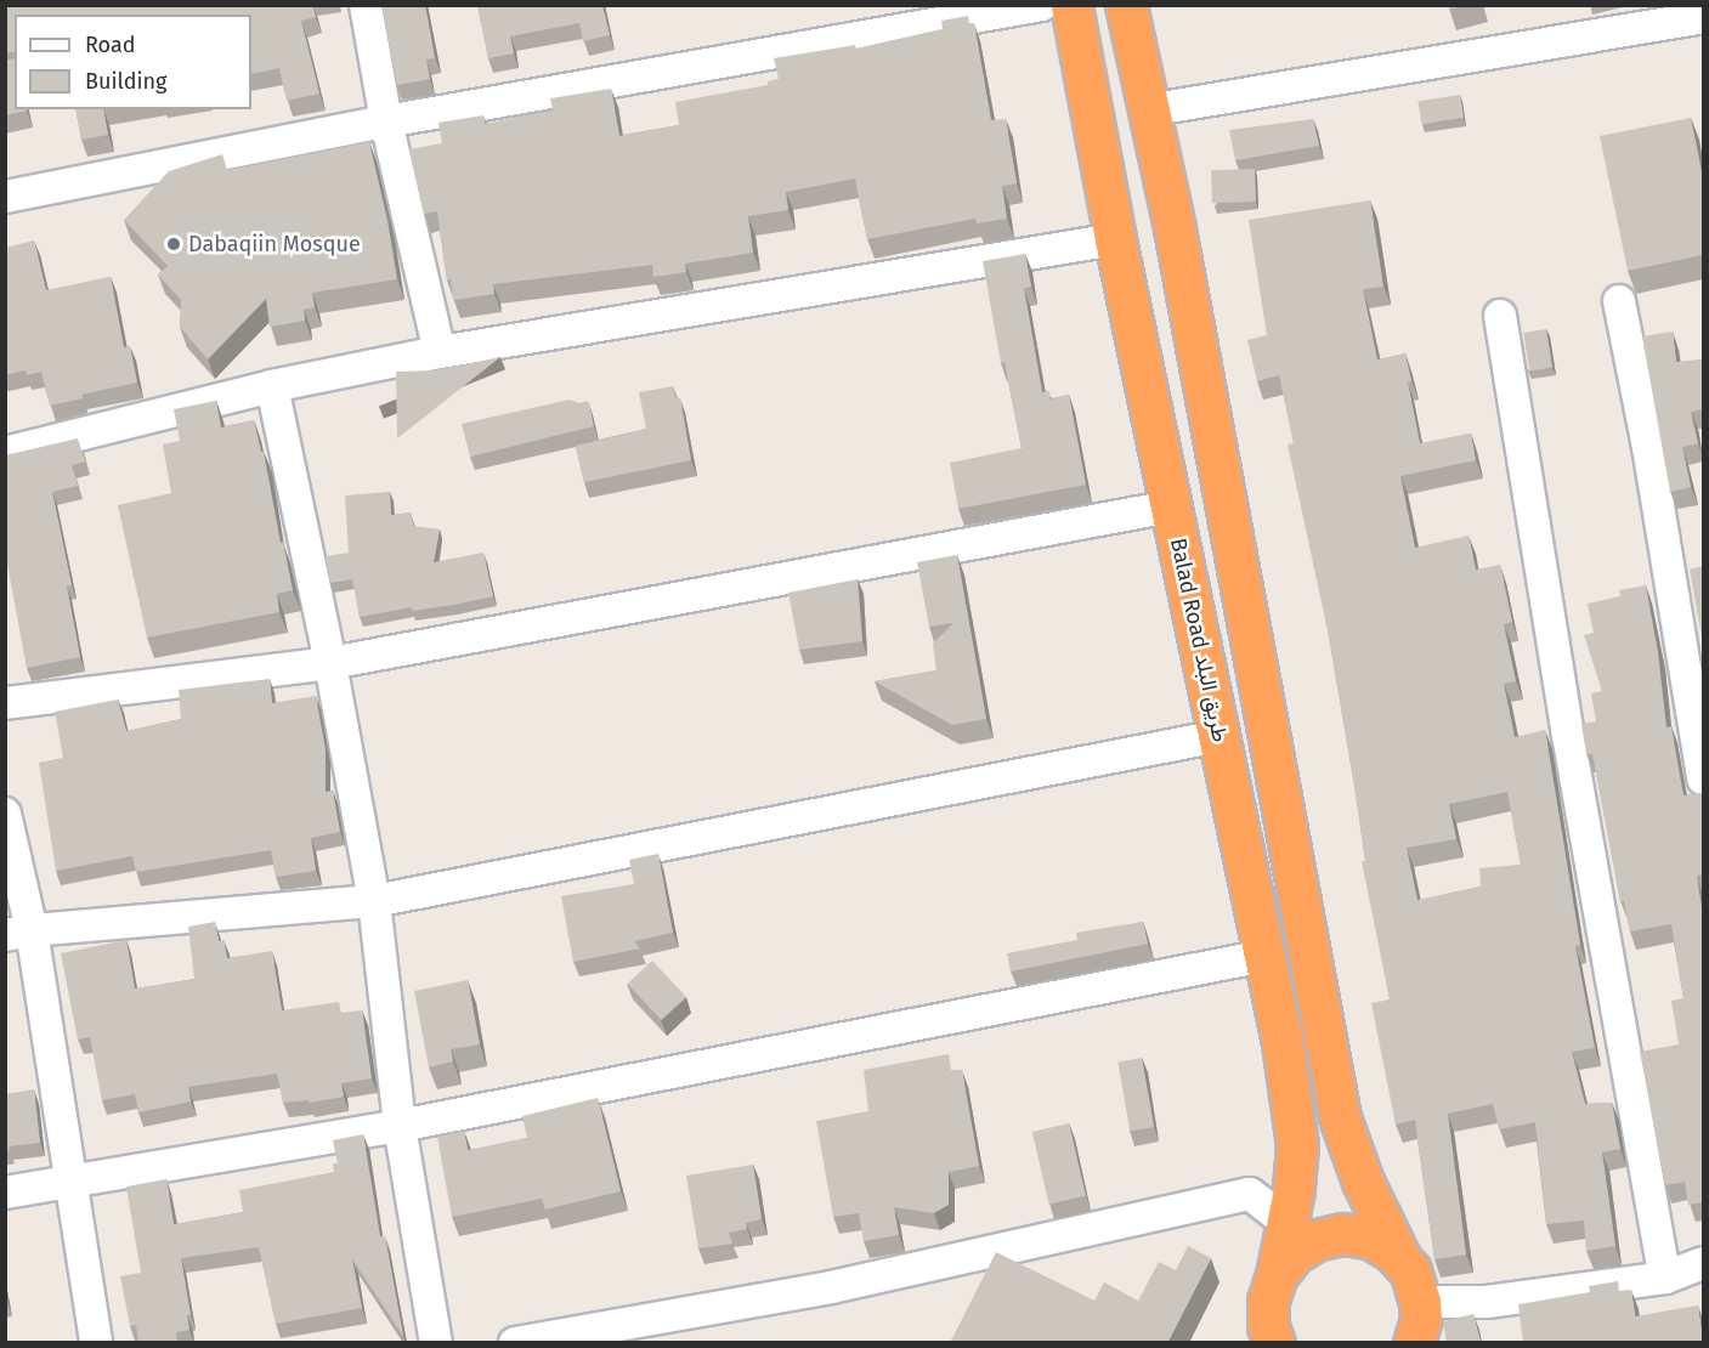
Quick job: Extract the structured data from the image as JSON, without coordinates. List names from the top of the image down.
{
  "streets": {
    "highway": ["Balad Road طريق البلد"]
  },
  "places": ["Dabaqiin Mosque"],
  "legend": ["Road", "Building"]
}
